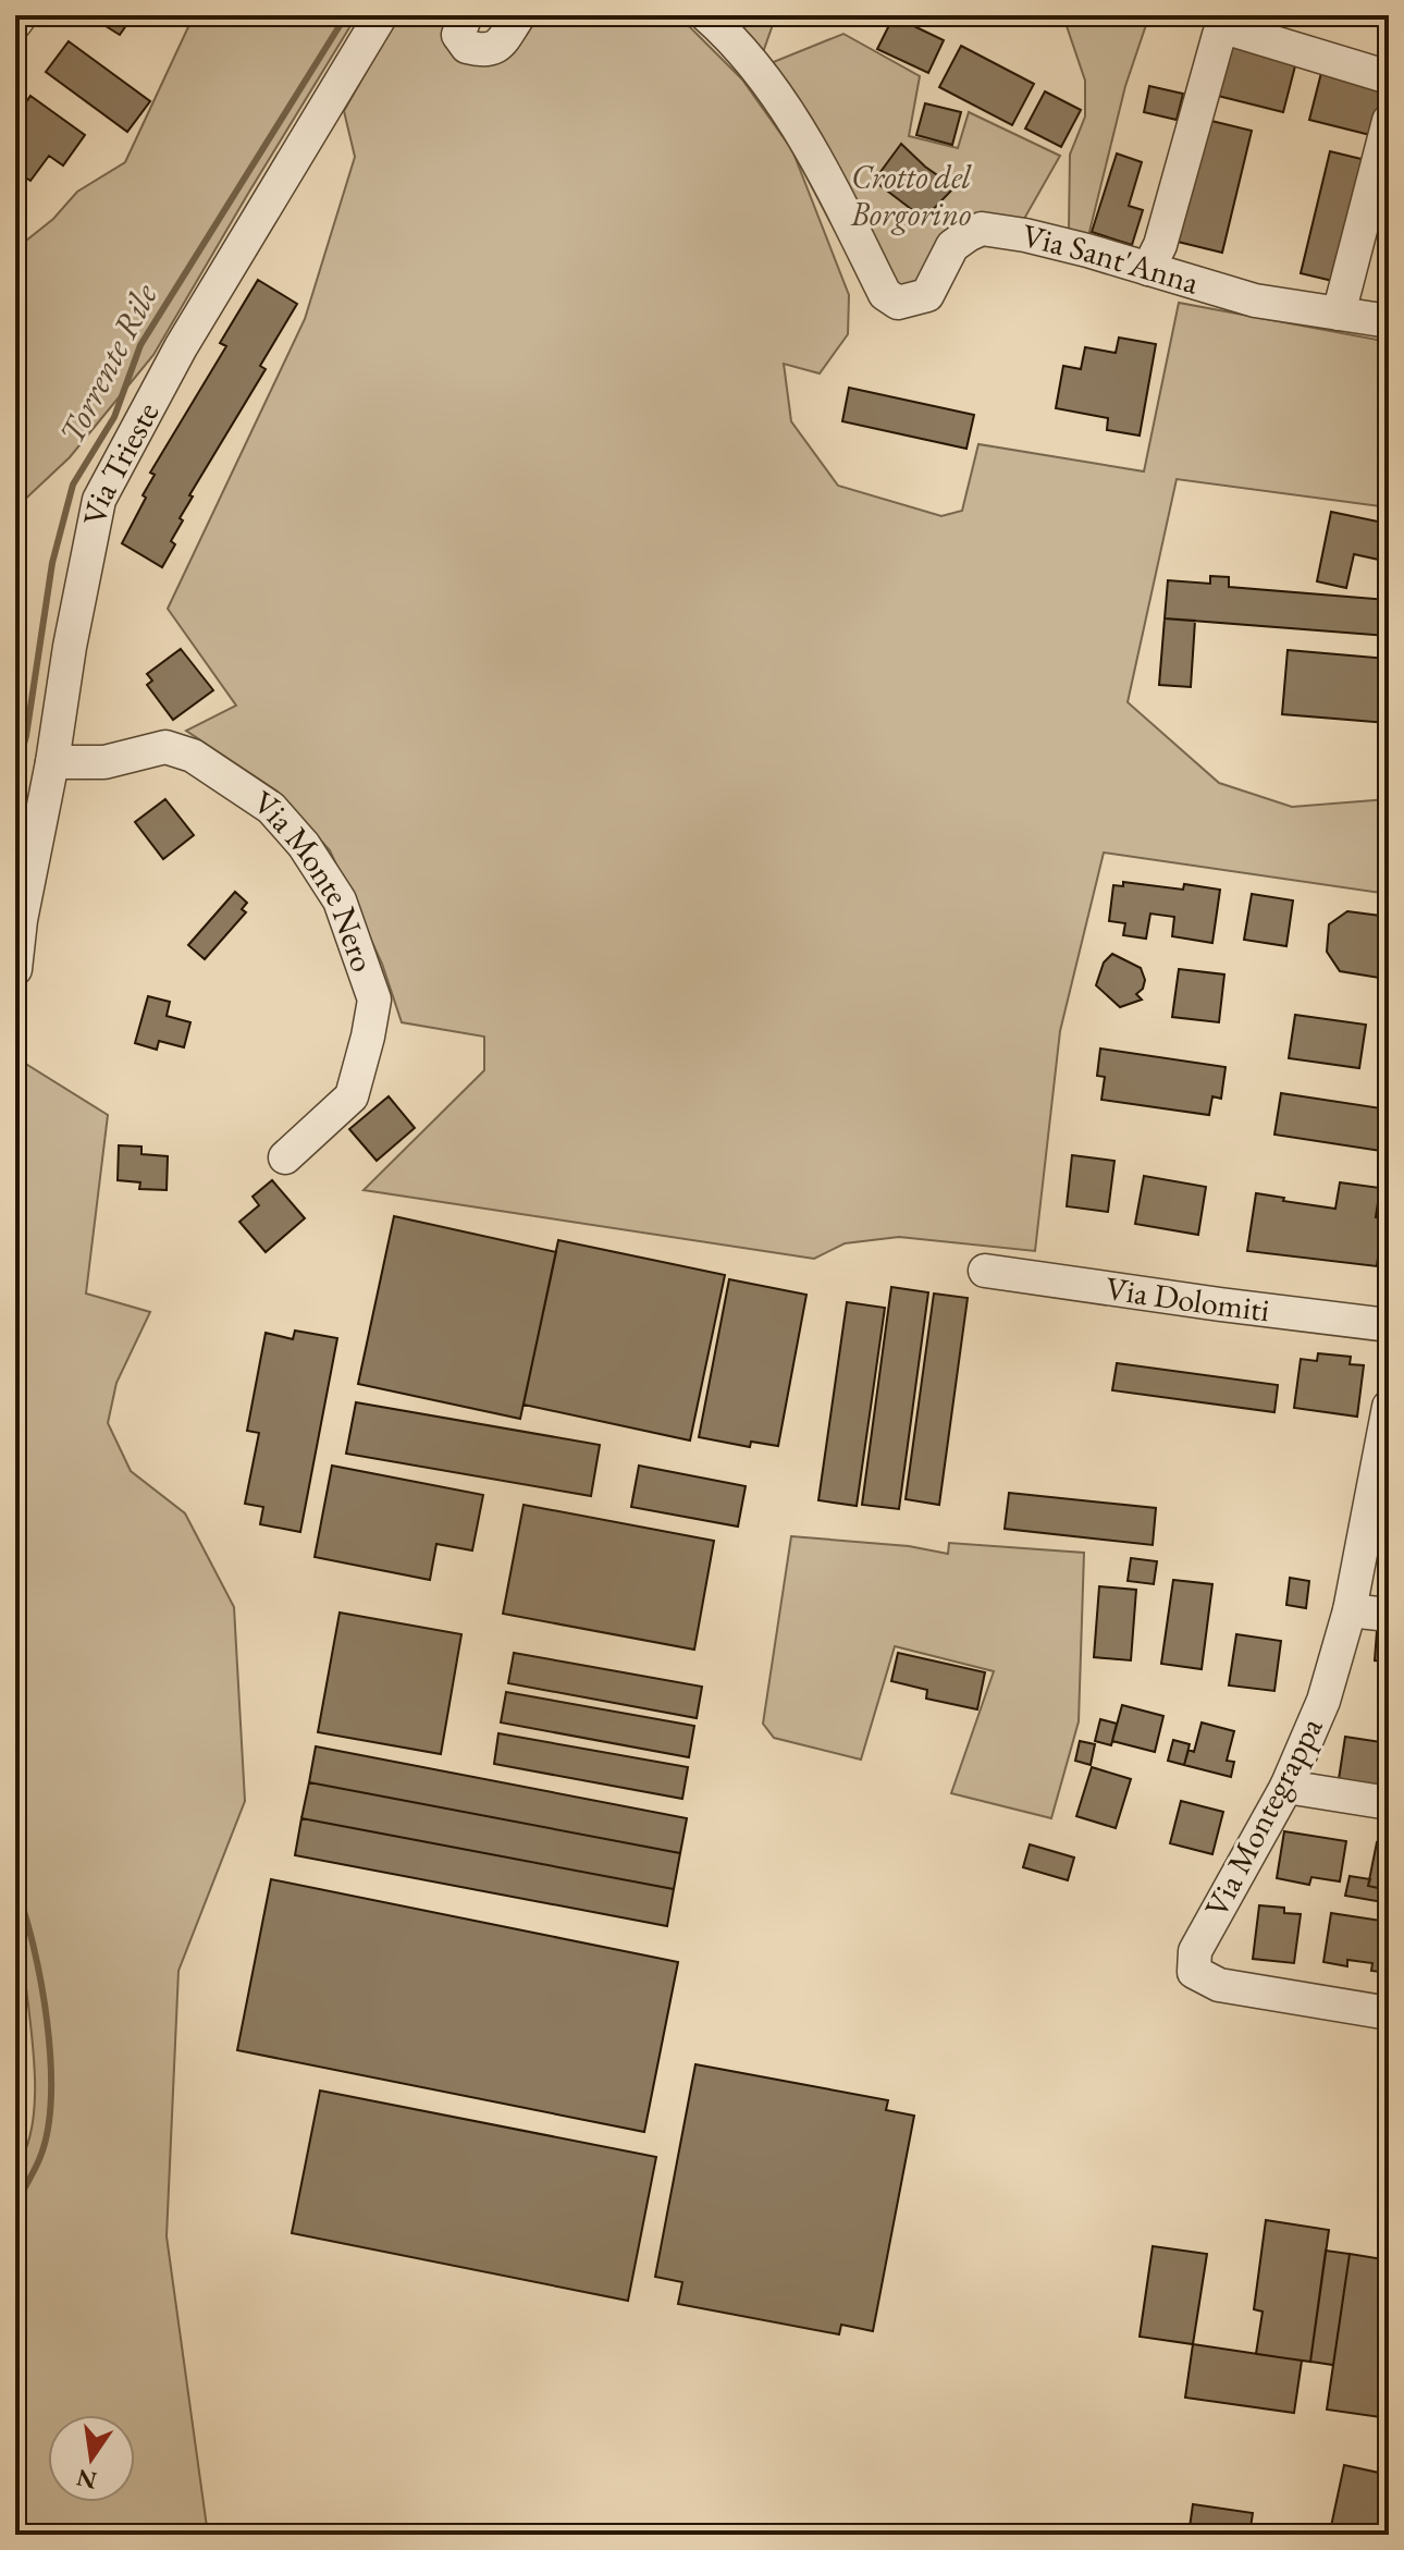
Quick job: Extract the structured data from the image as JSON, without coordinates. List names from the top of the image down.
{
  "streets": {
    "street": [
      "Via Sant'Anna",
      "Via Trieste",
      "Via Monte Nero",
      "Via Dolomiti",
      "Via Montegrappa"
    ]
  },
  "crossings": [
    ["Via Trieste", "Via Monte Nero"]
  ],
  "water": ["Torrente Rile"],
  "parks": ["Crotto del Borgorino"],
  "north": "bottom"
}
